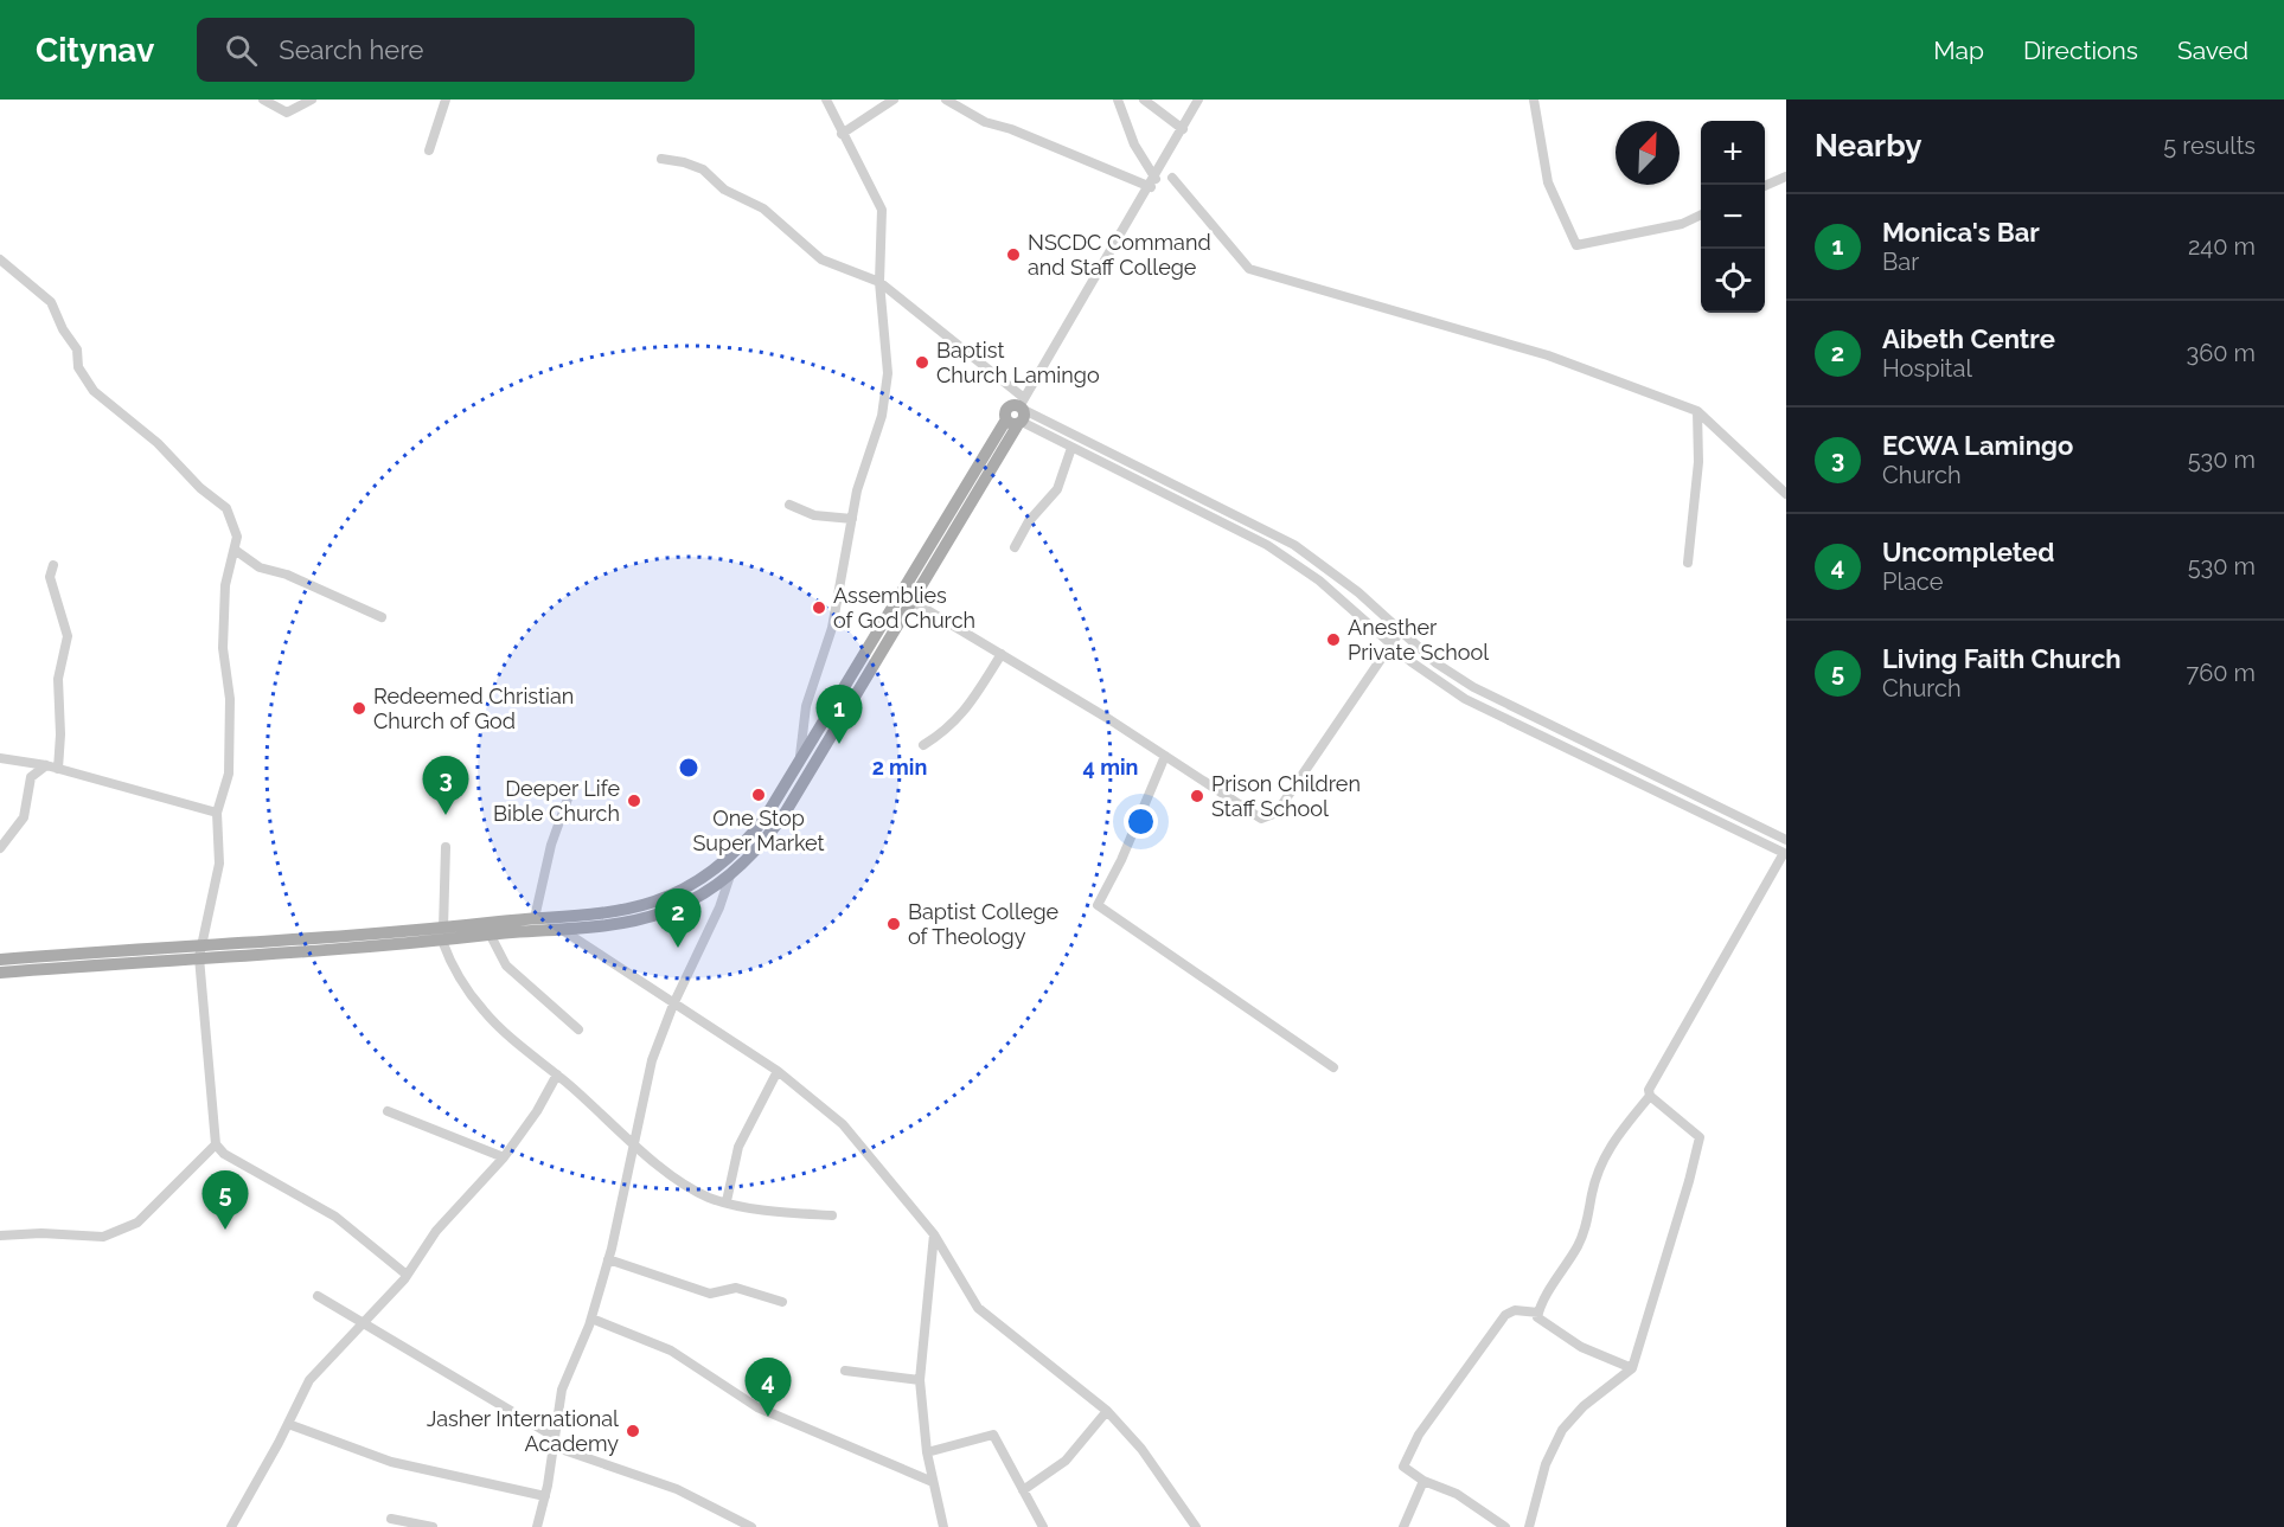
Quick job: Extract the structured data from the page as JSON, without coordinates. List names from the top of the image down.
{
  "places": [
    "NSCDC Command and Staff College",
    "Baptist Church Lamingo",
    "Assemblies of God Church",
    "Anesther Private School",
    "Redeemed Christian Church of God",
    "One Stop Super Market",
    "Prison Children Staff School",
    "Deeper Life Bible Church",
    "Baptist College of Theology",
    "Jasher International Academy"
  ],
  "north": "top right",
  "page": {
    "header": "Citynav",
    "search": "Search here",
    "nav": ["Map", "Directions", "Saved"],
    "heading": ["Nearby", "5 results"],
    "map_buttons": ["+", "−"],
    "list": [
      {
        "mark": "1",
        "name": "Monica's Bar",
        "note": "Bar",
        "value": "240 m"
      },
      {
        "mark": "2",
        "name": "Aibeth Centre",
        "note": "Hospital",
        "value": "360 m"
      },
      {
        "mark": "3",
        "name": "ECWA Lamingo",
        "note": "Church",
        "value": "530 m"
      },
      {
        "mark": "4",
        "name": "Uncompleted",
        "note": "Place",
        "value": "530 m"
      },
      {
        "mark": "5",
        "name": "Living Faith Church",
        "note": "Church",
        "value": "760 m"
      }
    ],
    "pins": [
      "1",
      "3",
      "2",
      "5",
      "4"
    ]
  },
  "rings": ["2 min", "4 min"]
}
